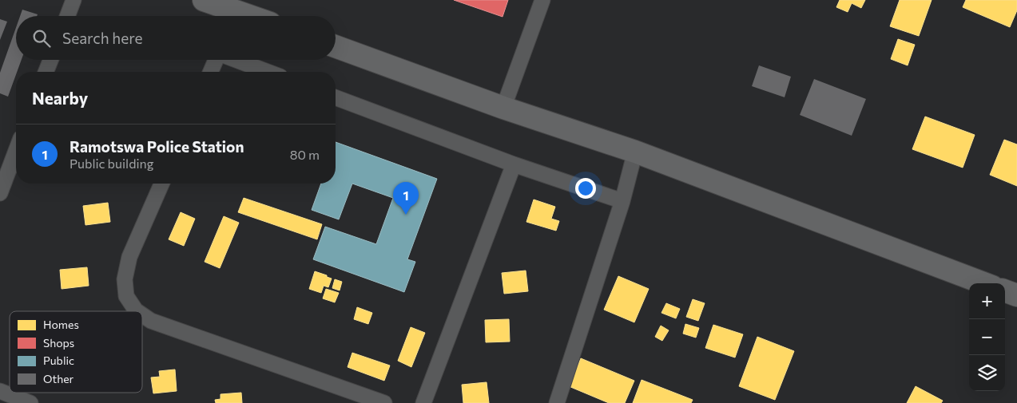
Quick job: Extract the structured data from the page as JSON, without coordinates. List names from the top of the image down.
{
  "legend": [
    "Homes",
    "Shops",
    "Public",
    "Other"
  ],
  "page": {
    "search": "Search here",
    "heading": "Nearby",
    "list": [
      {
        "mark": "1",
        "name": "Ramotswa Police Station",
        "note": "Public building",
        "value": "80 m"
      }
    ],
    "pins": "1",
    "map_buttons": ["+", "−"]
  }
}
